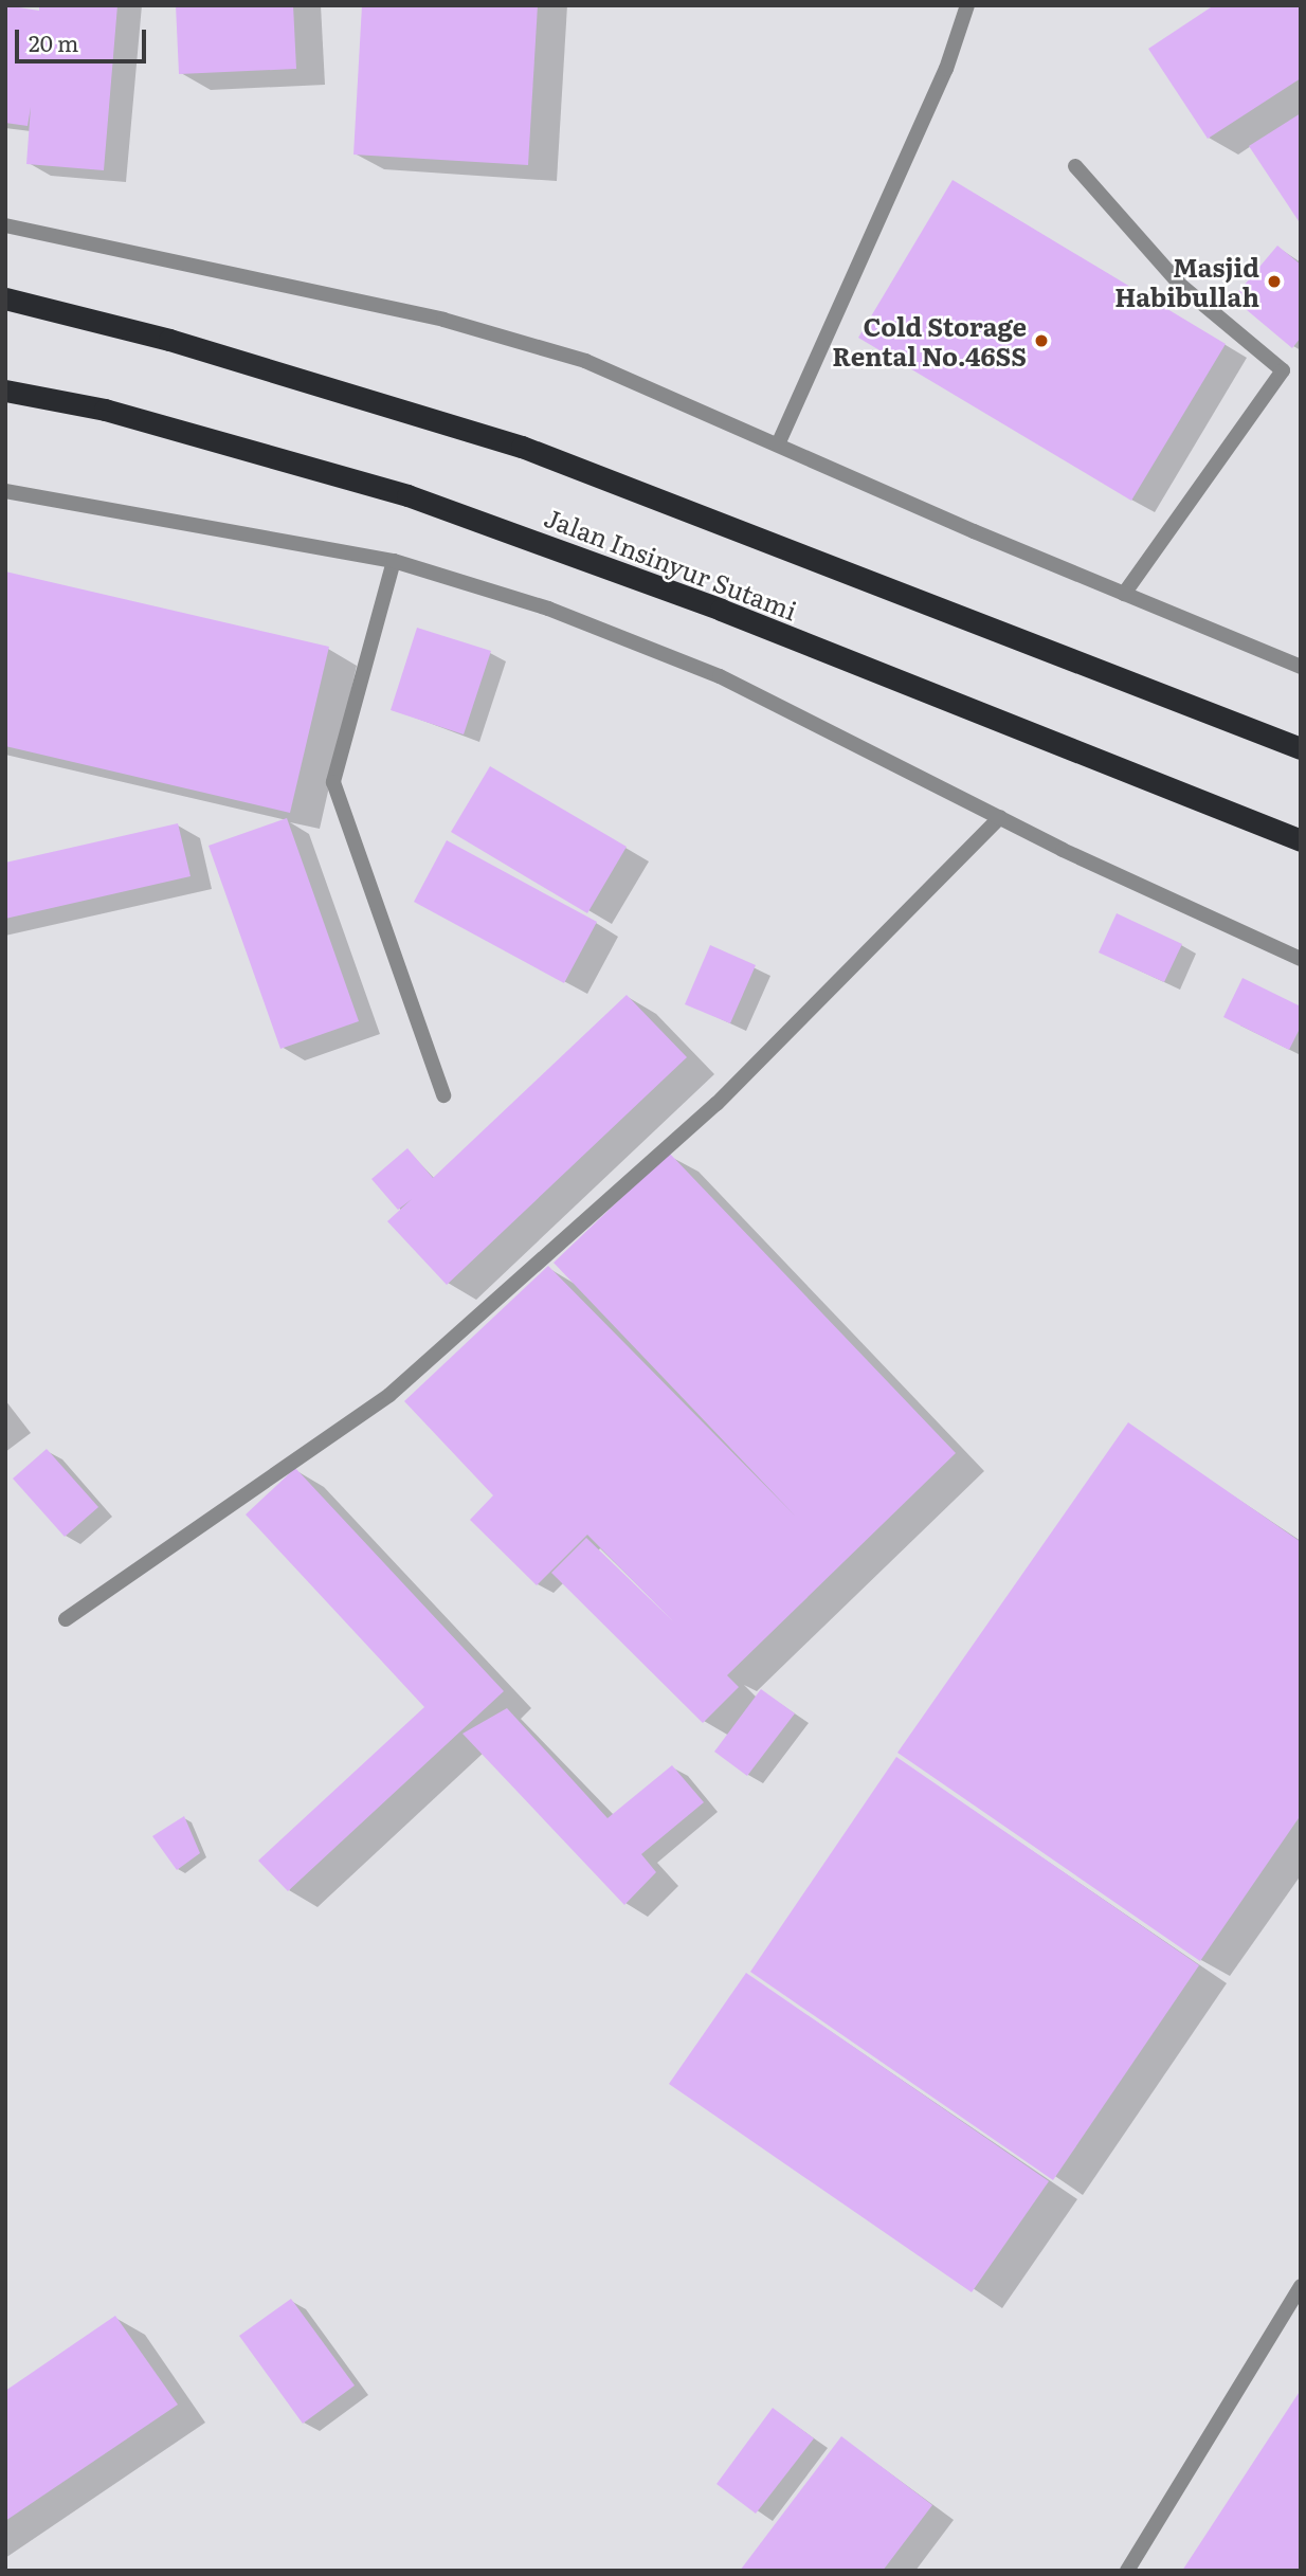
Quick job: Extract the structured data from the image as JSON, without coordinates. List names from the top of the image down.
{
  "streets": {
    "highway": ["Jalan Insinyur Sutami"]
  },
  "places": ["Masjid Habibullah", "Cold Storage Rental No.46SS"],
  "scale_bar": "20 m"
}
